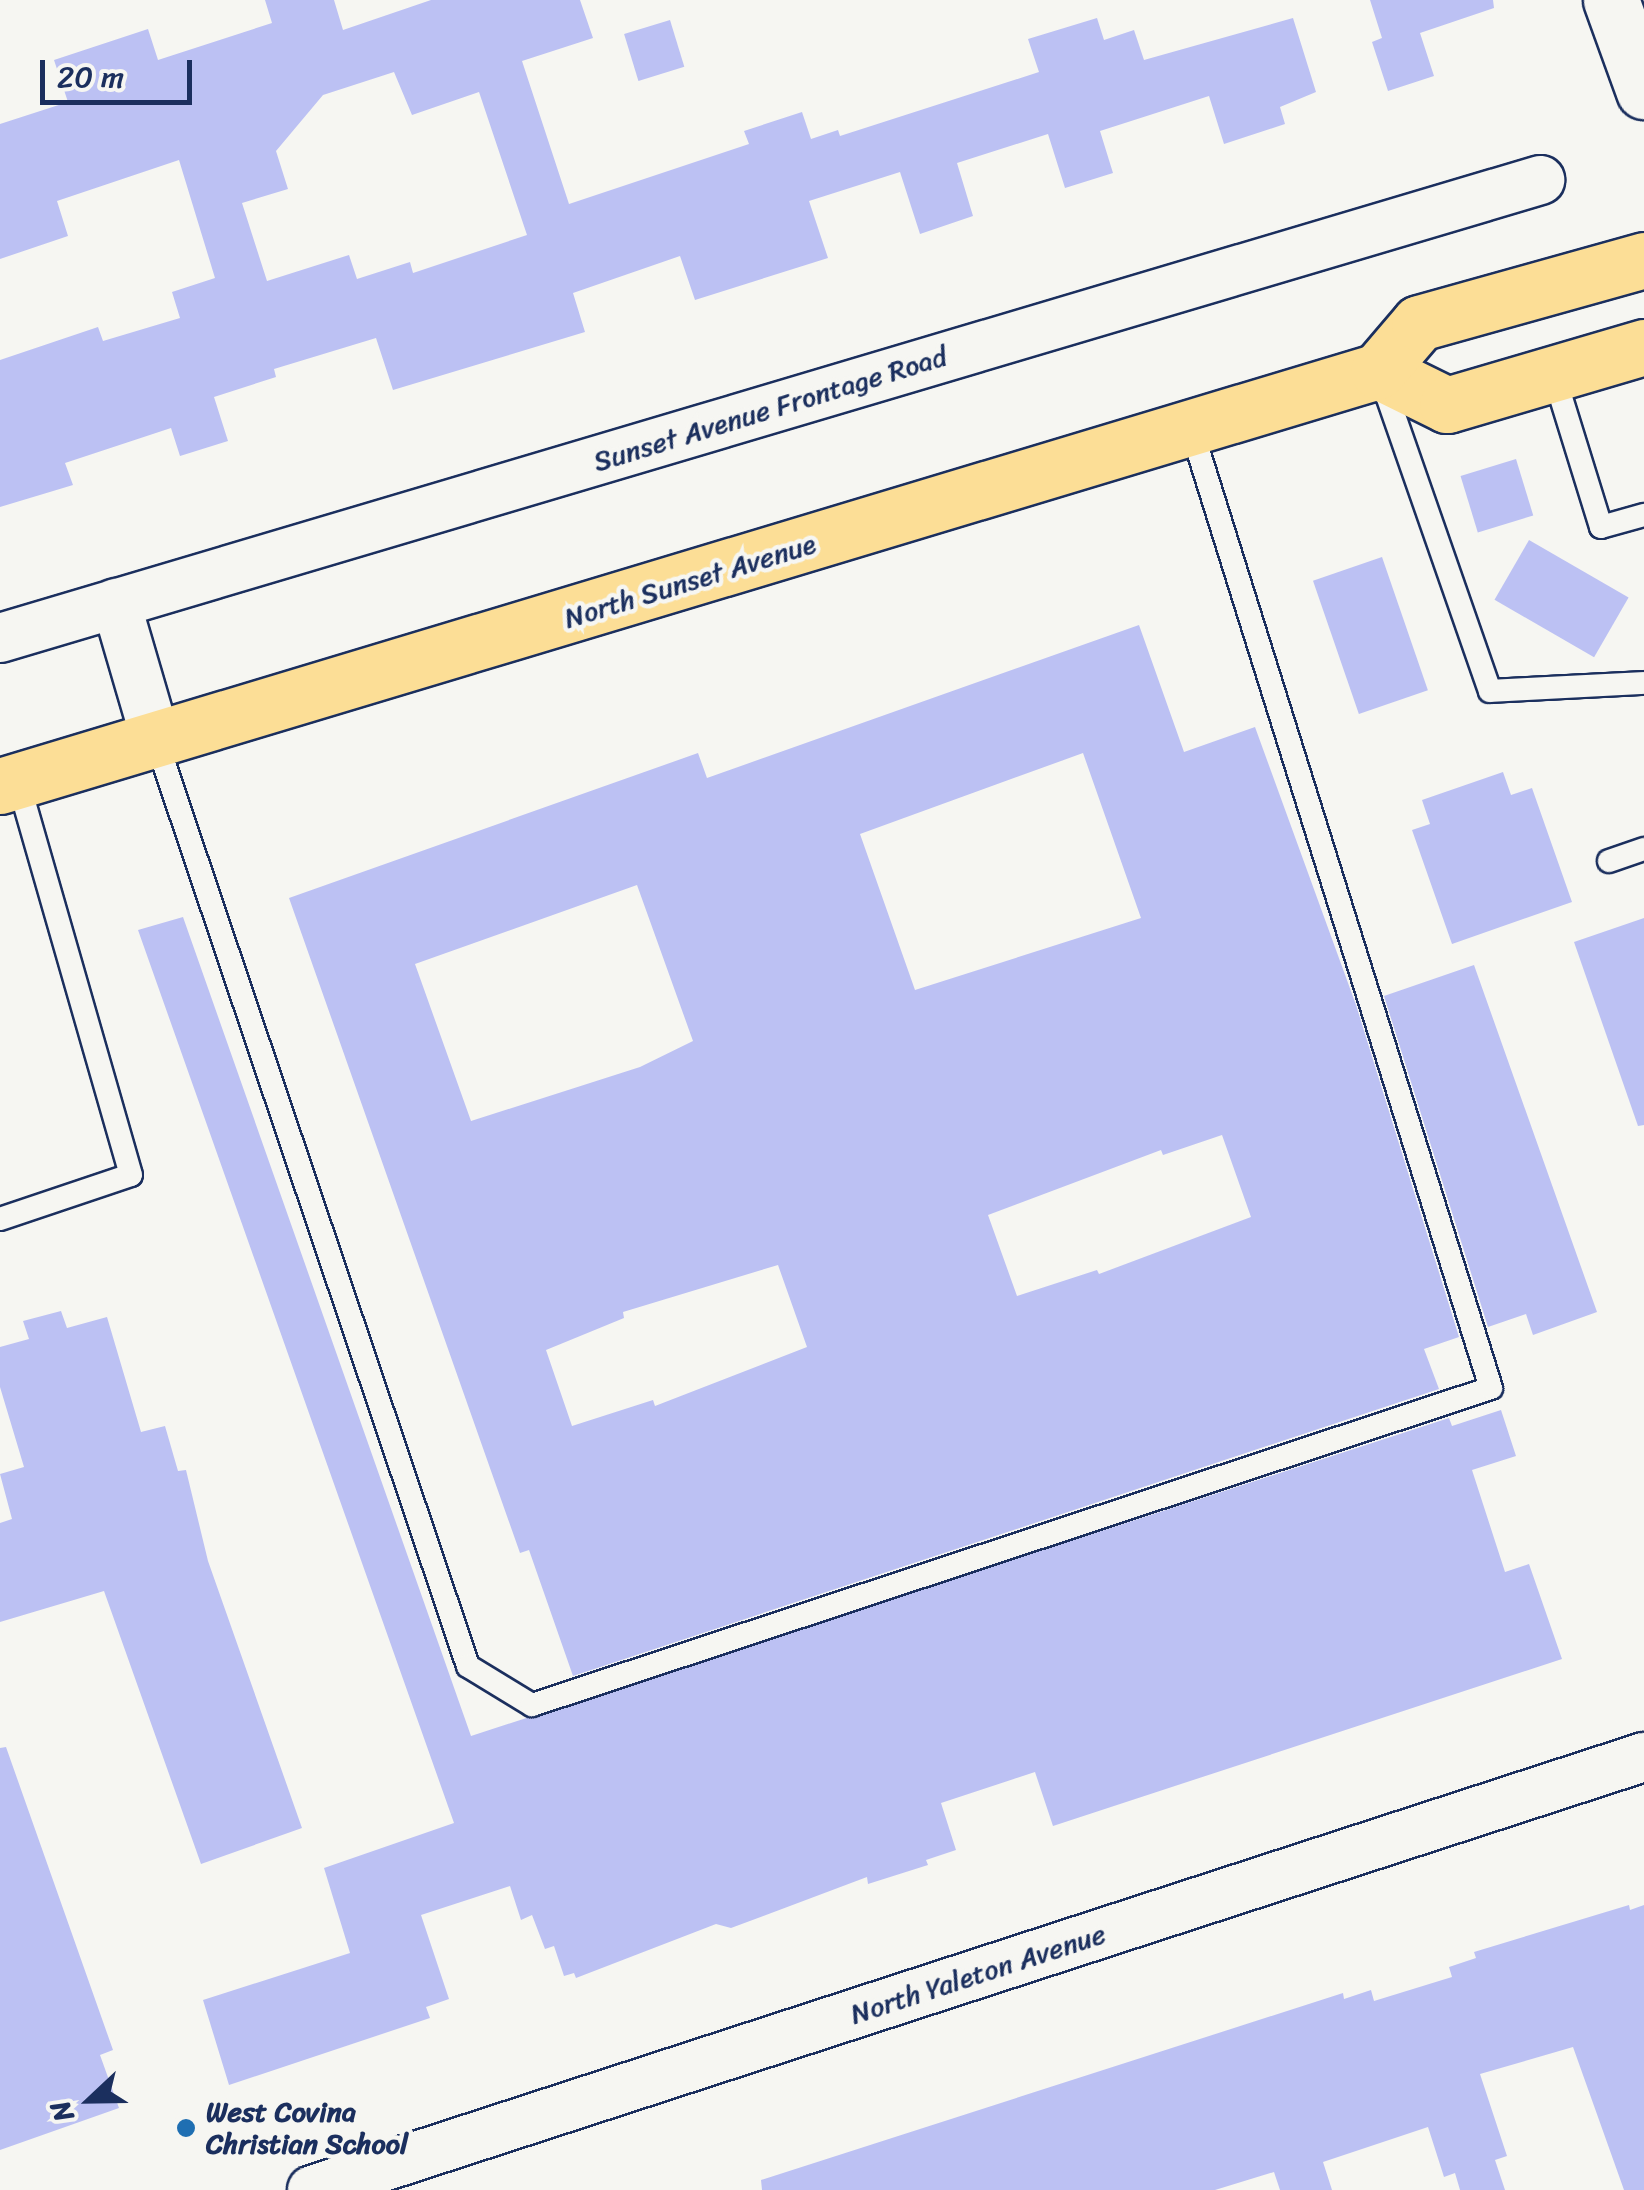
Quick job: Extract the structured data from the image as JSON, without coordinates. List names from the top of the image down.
{
  "streets": {
    "main road": ["North Sunset Avenue"],
    "street": ["Sunset Avenue Frontage Road", "North Yaleton Avenue"]
  },
  "places": ["West Covina Christian School"],
  "scale_bar": "20 m",
  "north": "left"
}
